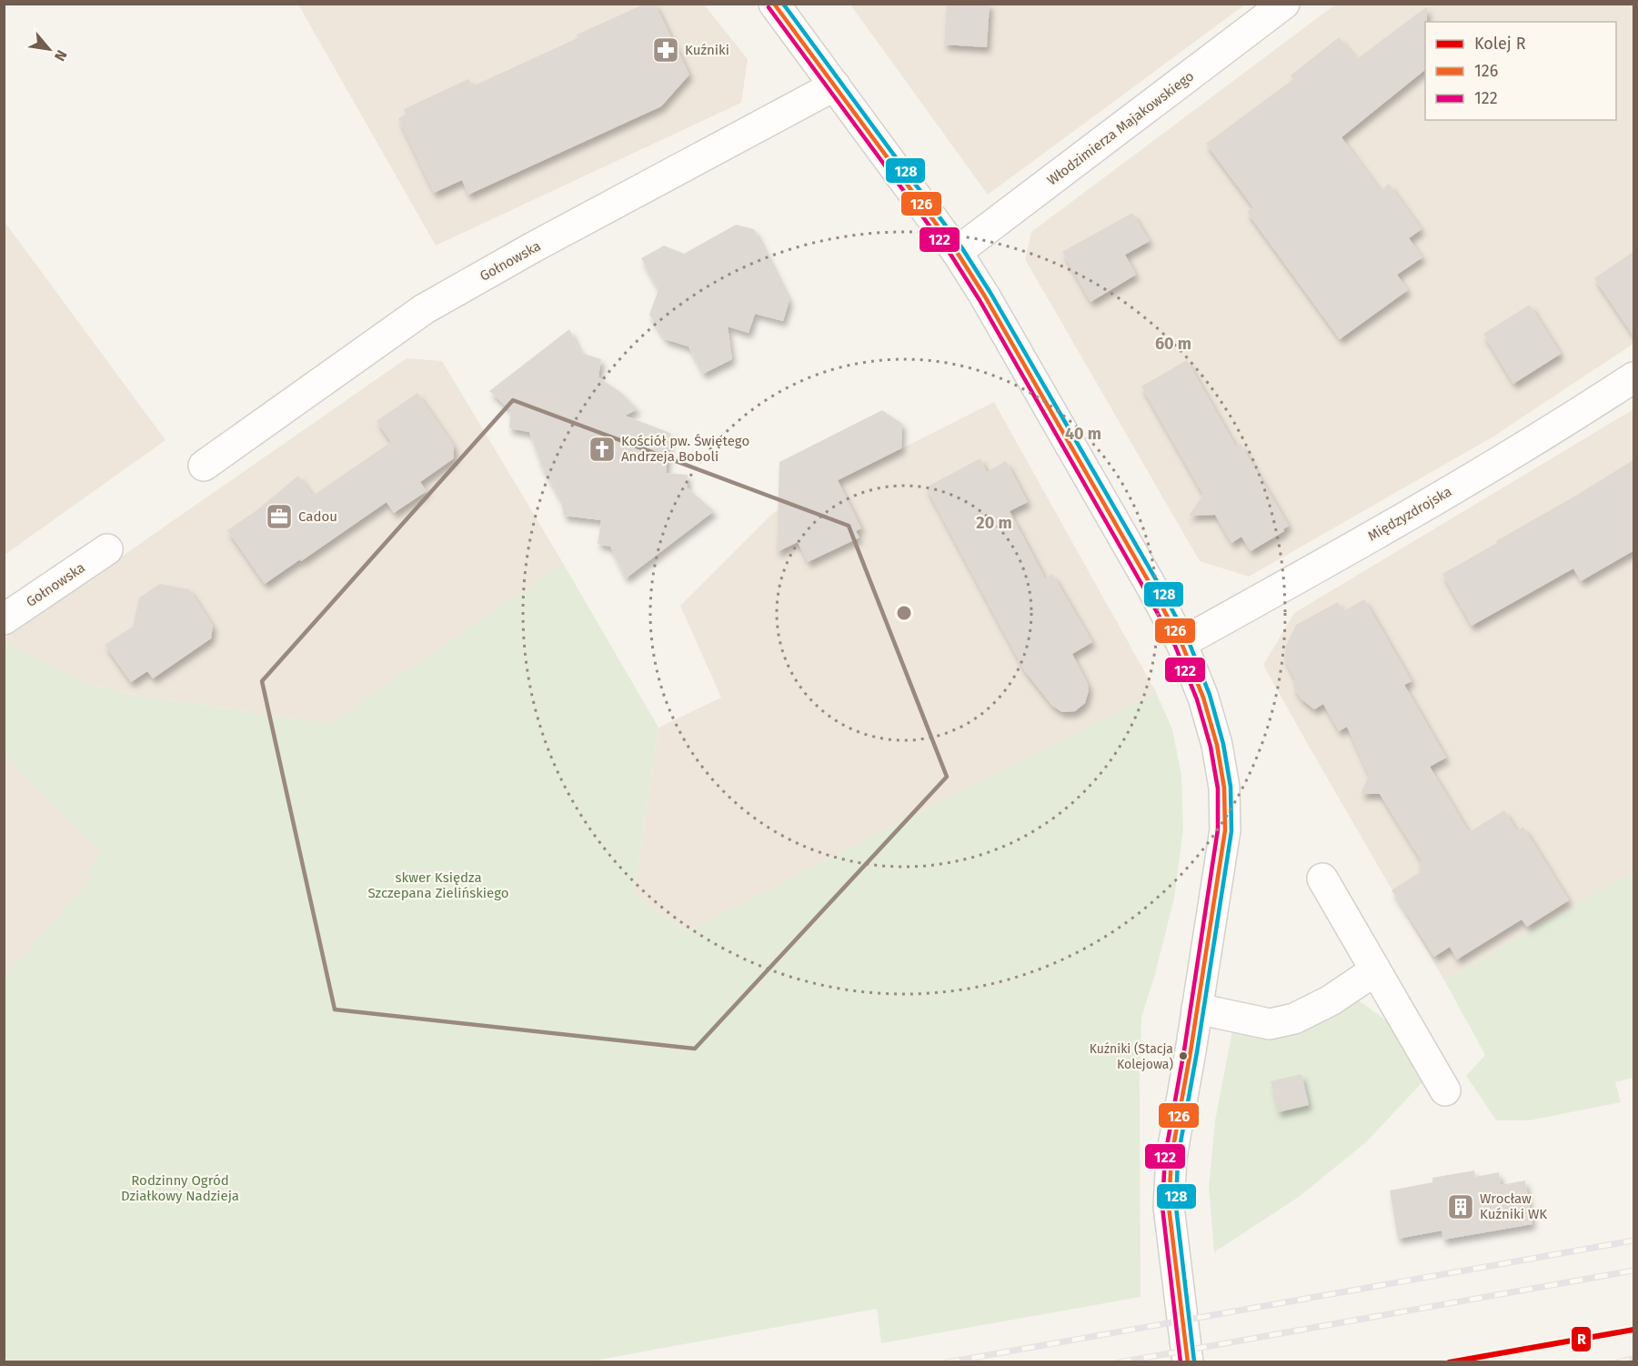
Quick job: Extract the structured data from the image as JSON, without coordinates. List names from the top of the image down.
{
  "streets": {
    "street": ["Włodzimierza Majakowskiego", "Gołnowska", "Międzyzdrojska"]
  },
  "parks": ["skwer Księdza Szczepana Zielińskiego", "Rodzinny Ogród Działkowy Nadzieja"],
  "places": {
    "pharmacy": ["Kuźniki"],
    "church": ["Kościół pw. Świętego Andrzeja Boboli"],
    "office": ["Cadou"],
    "other": ["Kuźniki (Stacja Kolejowa)"],
    "building": ["Wrocław Kuźniki WK"]
  },
  "lines": [
    "transit line 126",
    "transit line 128",
    "transit line 122",
    "rail line R"
  ],
  "legend": ["Kolej R", "126", "122"],
  "north": "bottom right",
  "rings": ["60 m", "40 m", "20 m"]
}
